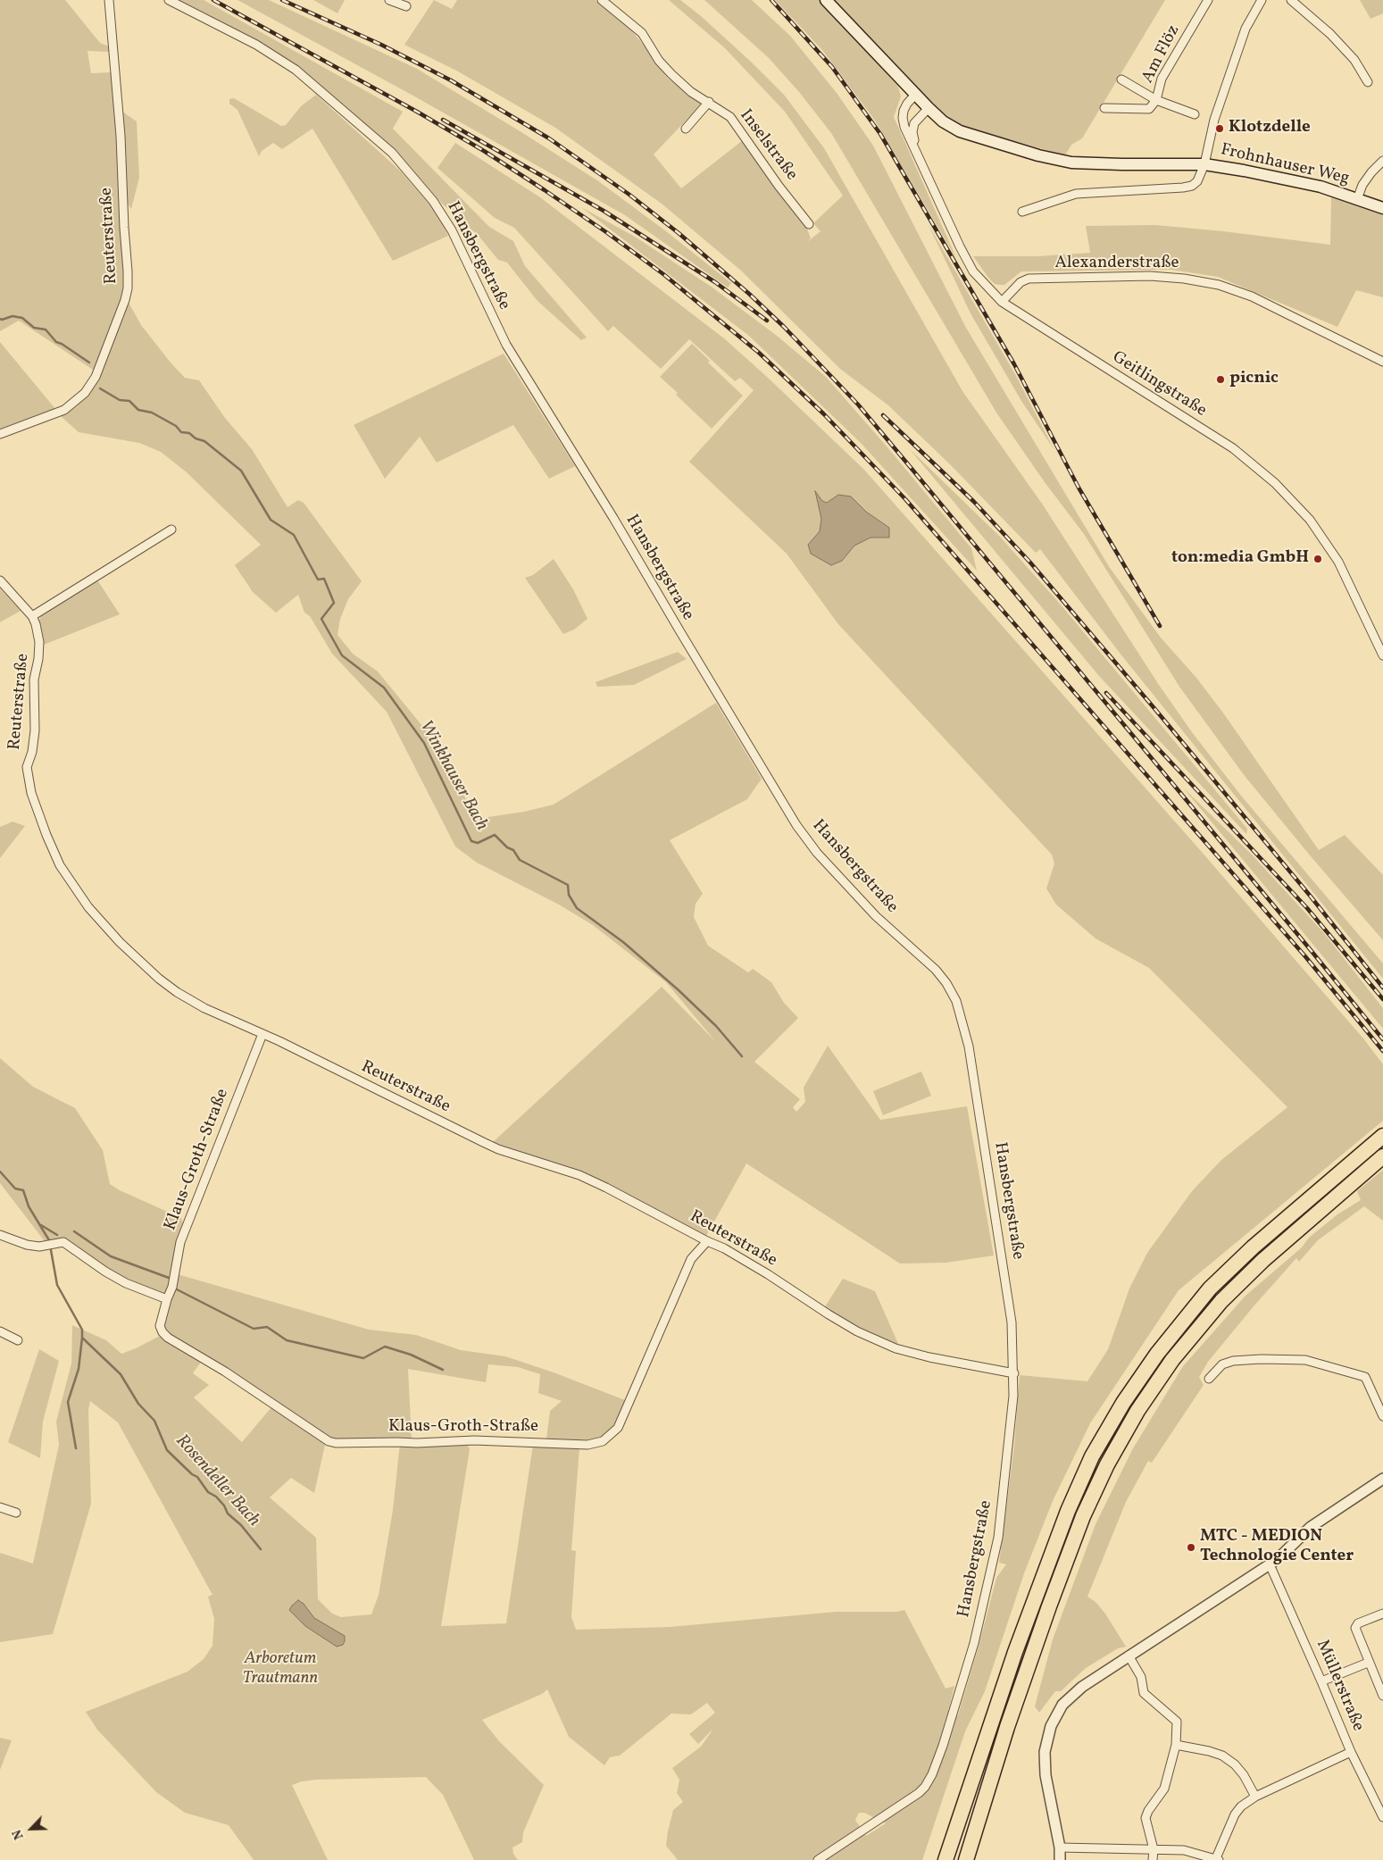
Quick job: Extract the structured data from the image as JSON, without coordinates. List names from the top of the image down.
{
  "streets": {
    "main road": ["Frohnhauser Weg"],
    "street": [
      "Am Flöz",
      "Inselstraße",
      "Reuterstraße",
      "Hansbergstraße",
      "Alexanderstraße",
      "Geitlingstraße",
      "Klaus-Groth-Straße",
      "Müllerstraße"
    ]
  },
  "crossings": [
    ["Frohnhauser Weg", "Geitlingstraße"],
    ["Reuterstraße", "Hansbergstraße"],
    ["Reuterstraße", "Klaus-Groth-Straße"],
    ["Alexanderstraße", "Geitlingstraße"]
  ],
  "water": ["Winkhauser Bach", "Rosendeller Bach"],
  "parks": ["Arboretum Trautmann"],
  "places": [
    "Klotzdelle",
    "picnic",
    "ton:media GmbH",
    "MTC - MEDION Technologie Center"
  ],
  "north": "bottom left"
}
